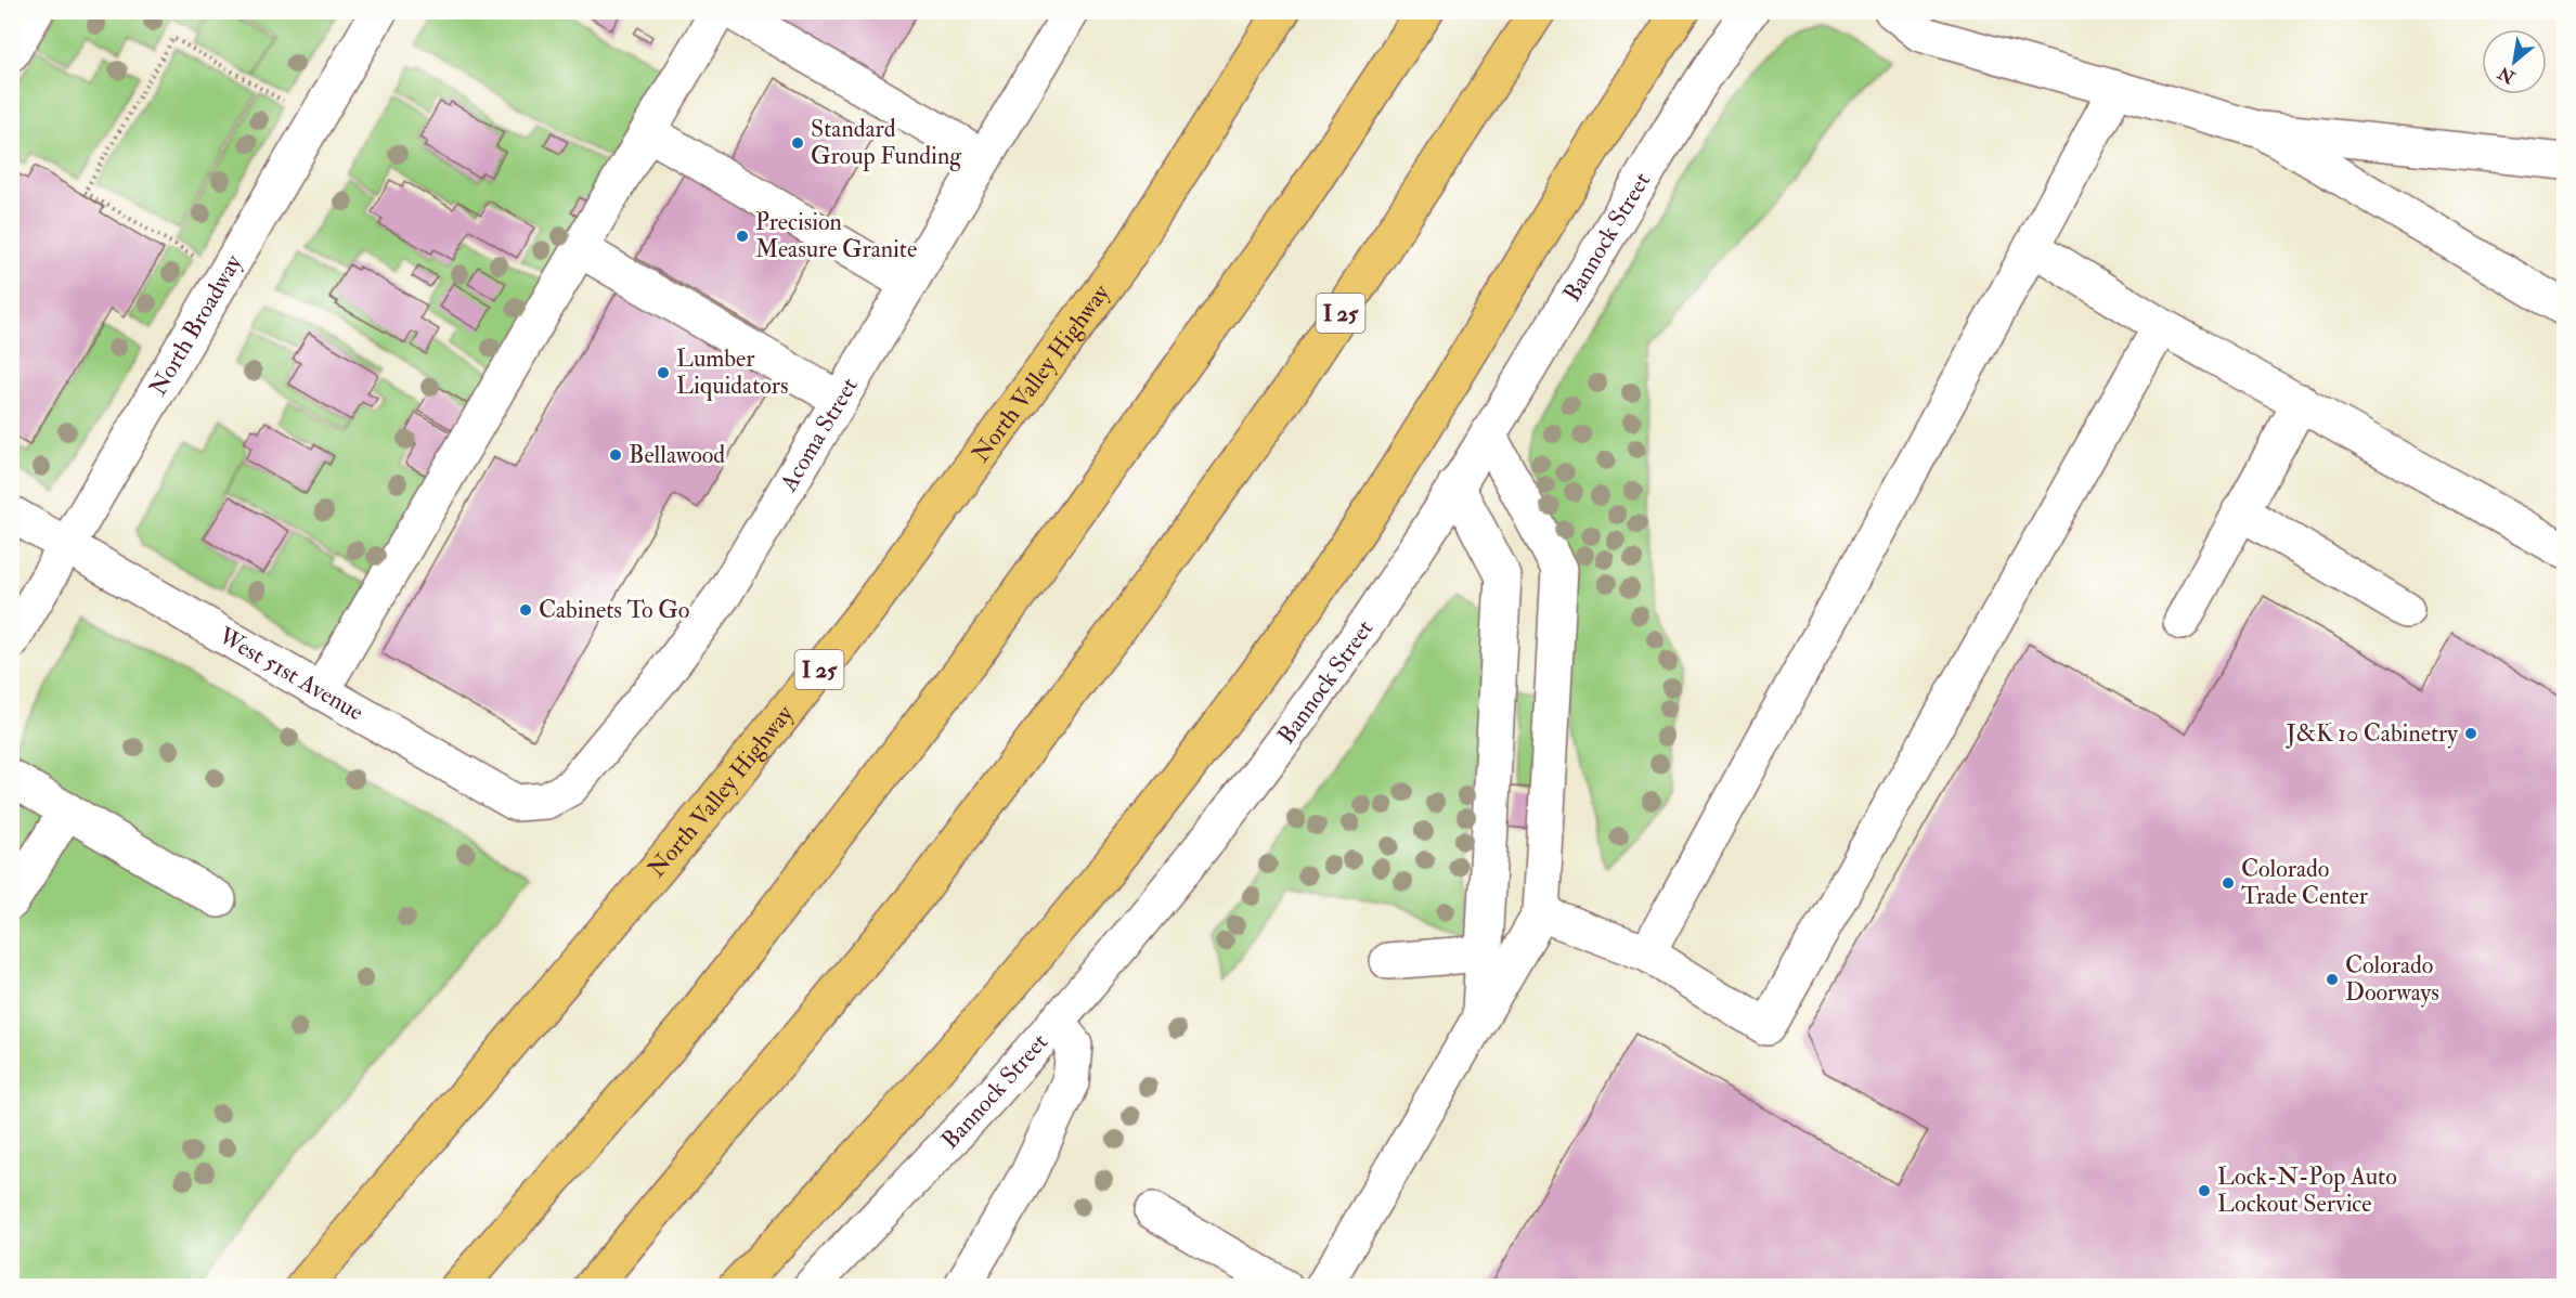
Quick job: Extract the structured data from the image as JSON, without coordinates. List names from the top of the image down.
{
  "streets": {
    "highway": ["I 25", "North Valley Highway"],
    "street": [
      "Bannock Street",
      "North Broadway",
      "Acoma Street",
      "West 51st Avenue"
    ]
  },
  "crossings": [
    ["North Broadway", "West 51st Avenue"],
    ["Acoma Street", "West 51st Avenue"]
  ],
  "places": [
    "Standard Group Funding",
    "Precision Measure Granite",
    "Lumber Liquidators",
    "Bellawood",
    "Cabinets To Go",
    "J&K 10 Cabinetry",
    "Colorado Trade Center",
    "Colorado Doorways",
    "Lock-N-Pop Auto Lockout Service"
  ],
  "north": "bottom left"
}
